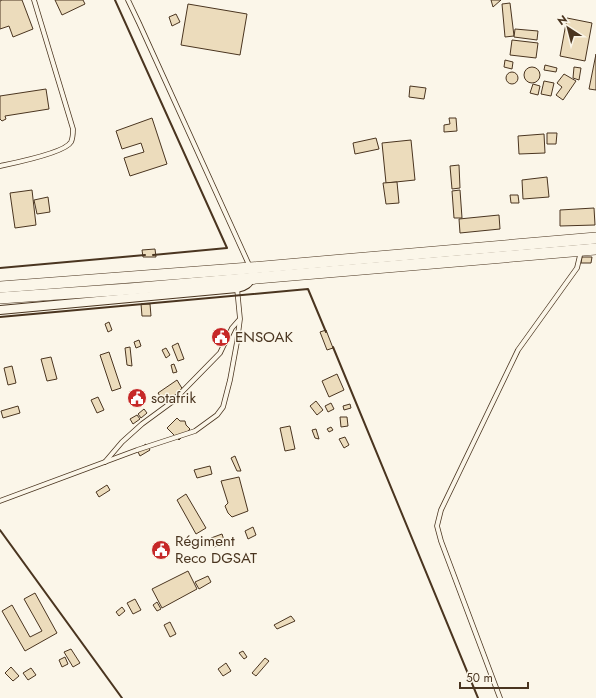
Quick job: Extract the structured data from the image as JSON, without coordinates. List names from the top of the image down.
{
  "places": {
    "public building": ["ENSOAK", "sotafrik", "Régiment Reco DGSAT"]
  },
  "scale_bar": "50 m",
  "north": "top left"
}
